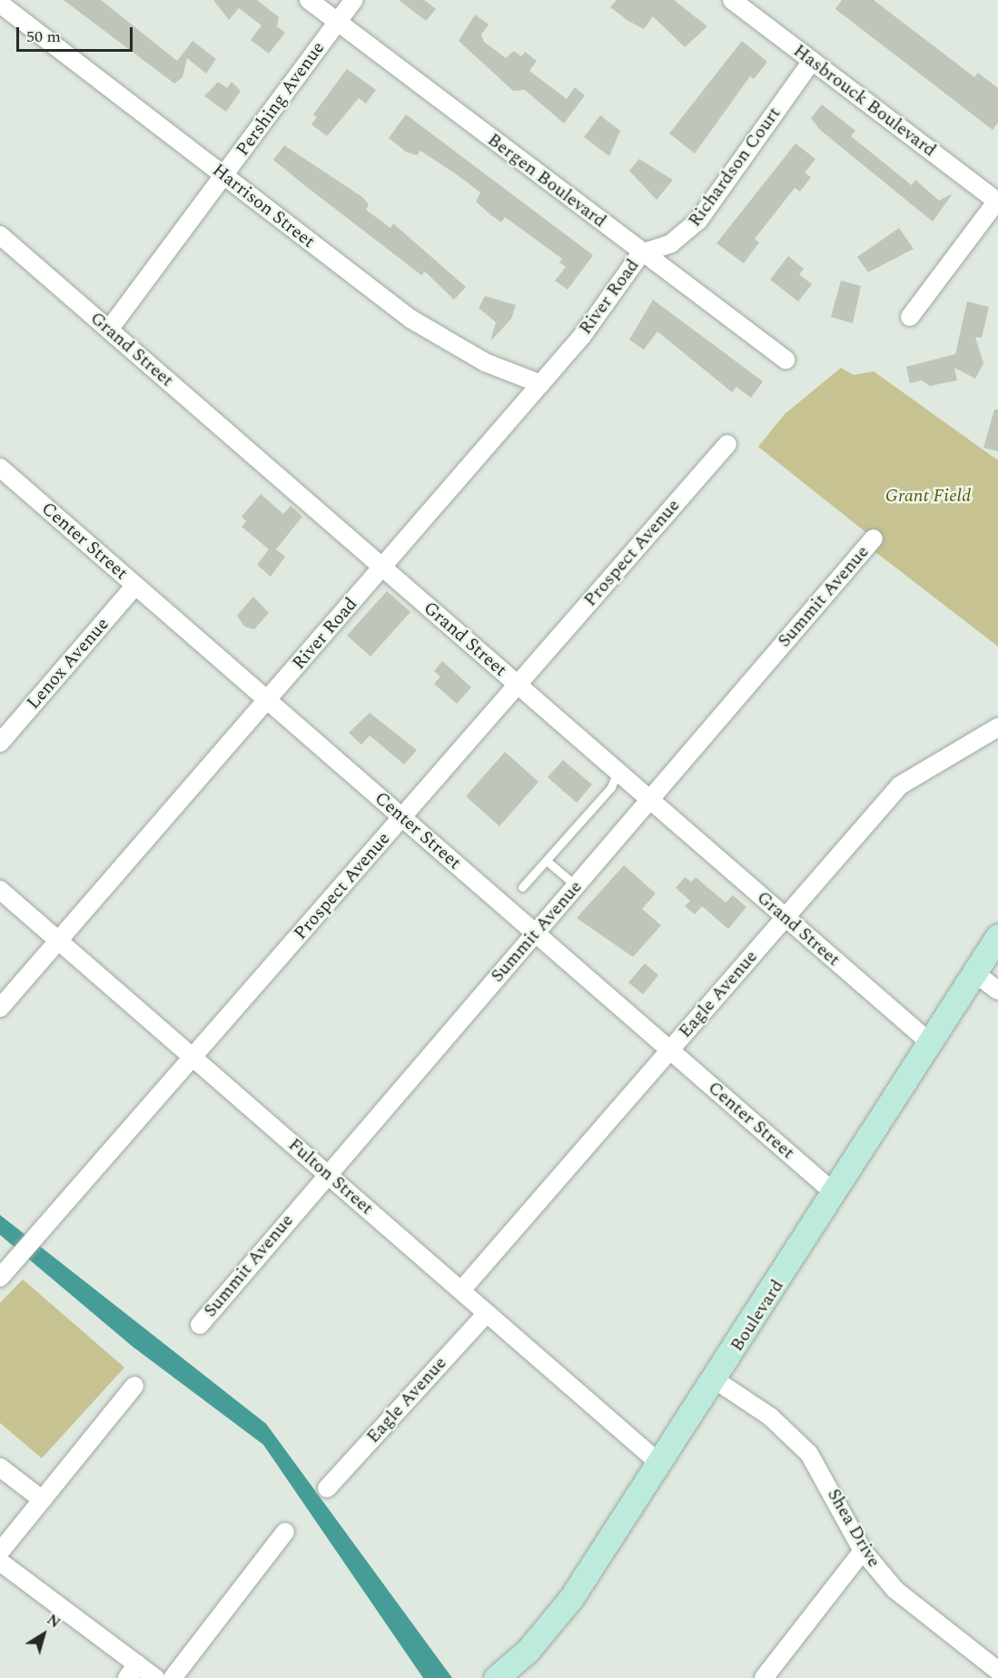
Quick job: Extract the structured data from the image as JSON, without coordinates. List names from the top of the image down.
{
  "streets": {
    "street": [
      "Pershing Avenue",
      "Hasbrouck Boulevard",
      "Richardson Court",
      "Bergen Boulevard",
      "Harrison Street",
      "River Road",
      "Grand Street",
      "Center Street",
      "Prospect Avenue",
      "Summit Avenue",
      "Lenox Avenue",
      "Eagle Avenue",
      "Fulton Street",
      "Boulevard",
      "Shea Drive"
    ]
  },
  "crossings": [
    ["Pershing Avenue", "Bergen Boulevard"],
    ["Pershing Avenue", "Harrison Street"],
    ["Pershing Avenue", "Grand Street"],
    ["Hasbrouck Boulevard", "Richardson Court"],
    ["Richardson Court", "Bergen Boulevard"],
    ["Richardson Court", "River Road"],
    ["Bergen Boulevard", "River Road"],
    ["Harrison Street", "River Road"],
    ["River Road", "Grand Street"],
    ["River Road", "Center Street"],
    ["River Road", "Fulton Street"],
    ["Grand Street", "Prospect Avenue"],
    ["Grand Street", "Summit Avenue"],
    ["Grand Street", "Eagle Avenue"],
    ["Grand Street", "Boulevard"],
    ["Center Street", "Prospect Avenue"],
    ["Center Street", "Summit Avenue"],
    ["Center Street", "Lenox Avenue"],
    ["Center Street", "Eagle Avenue"],
    ["Center Street", "Boulevard"],
    ["Prospect Avenue", "Fulton Street"],
    ["Summit Avenue", "Fulton Street"],
    ["Eagle Avenue", "Fulton Street"],
    ["Fulton Street", "Boulevard"],
    ["Boulevard", "Shea Drive"]
  ],
  "parks": ["Grant Field"],
  "scale_bar": "50 m",
  "north": "top right"
}
